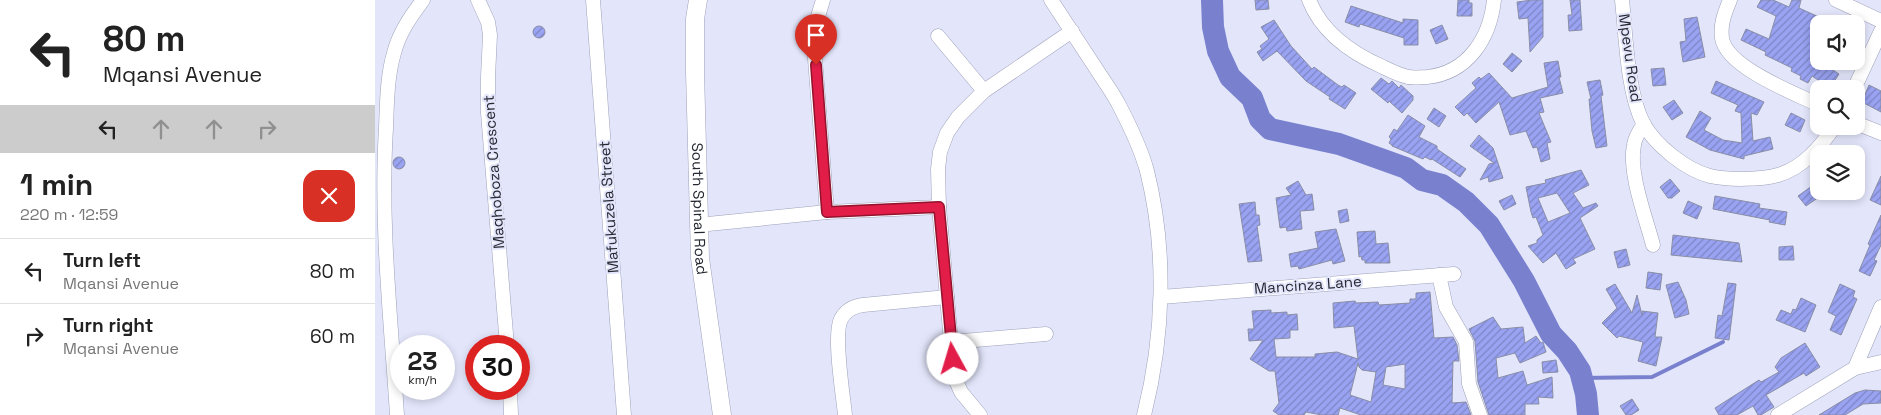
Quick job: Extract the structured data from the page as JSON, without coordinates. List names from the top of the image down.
{
  "streets": {
    "street": [
      "Mpevu Road",
      "Maqhoboza Crescent",
      "Mafukuzela Street",
      "South Spinal Road",
      "Mancinza Lane"
    ]
  },
  "page": {
    "turn": ["80 m", "Mqansi Avenue"],
    "heading": ["1 min", "220 m · 12:59"],
    "list": [
      {
        "name": "Turn left",
        "note": "Mqansi Avenue",
        "value": "80 m"
      },
      {
        "name": "Turn right",
        "note": "Mqansi Avenue",
        "value": "60 m"
      }
    ],
    "speed": "23 km/h",
    "limit": "30"
  }
}
